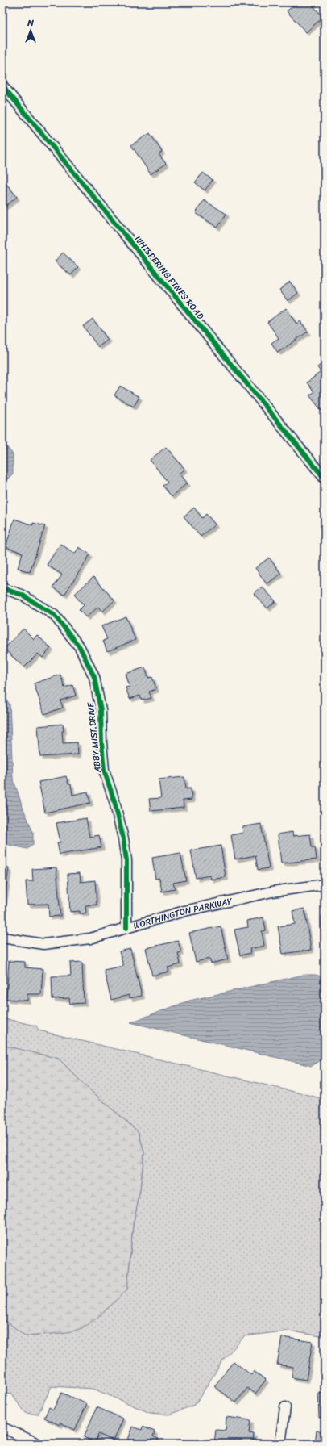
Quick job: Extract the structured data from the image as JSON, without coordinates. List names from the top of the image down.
{
  "streets": {
    "street": ["WHISPERING PINES ROAD", "ABBY MIST DRIVE", "WORTHINGTON PARKWAY"]
  },
  "crossings": [
    ["ABBY MIST DRIVE", "WORTHINGTON PARKWAY"]
  ],
  "north": "top"
}
